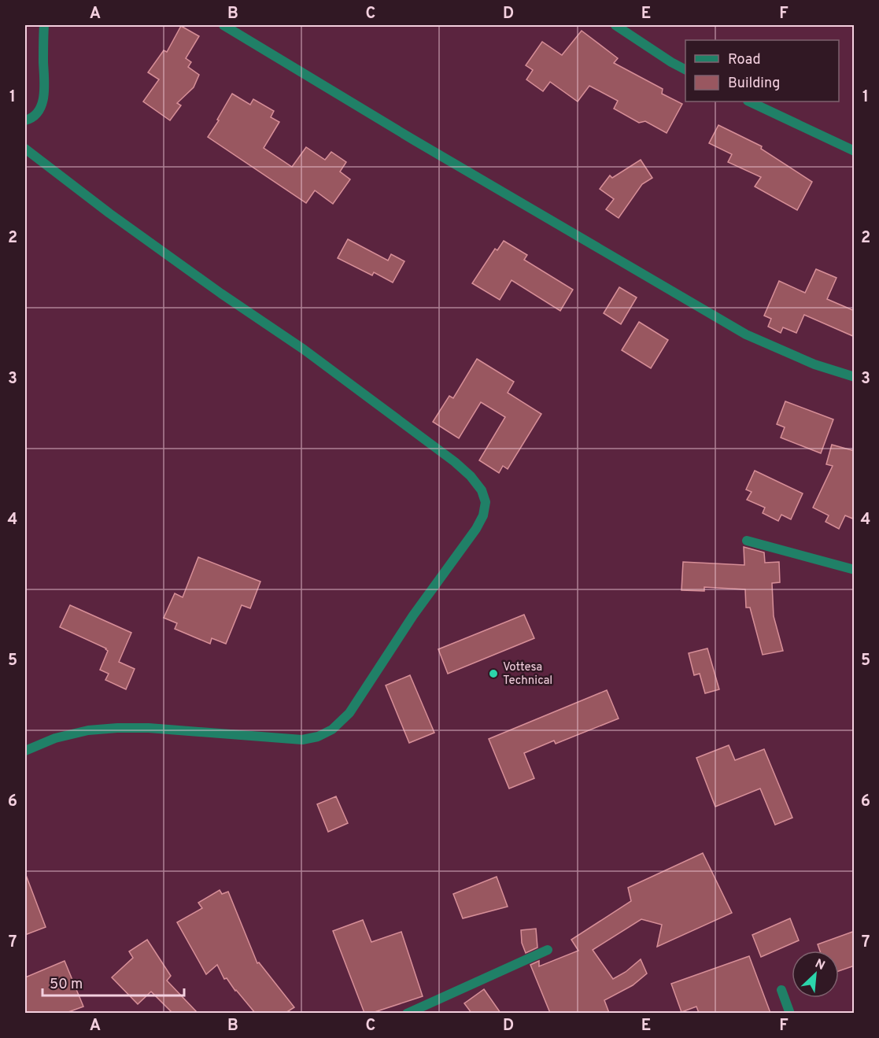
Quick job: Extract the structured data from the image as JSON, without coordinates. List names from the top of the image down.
{
  "places": ["Vottesa Technical"],
  "legend": ["Road", "Building"],
  "scale_bar": "50 m",
  "north": "top right",
  "grid": {
    "columns": [
      "A",
      "B",
      "C",
      "D",
      "E",
      "F"
    ],
    "rows": [
      "1",
      "2",
      "3",
      "4",
      "5",
      "6",
      "7"
    ]
  }
}
